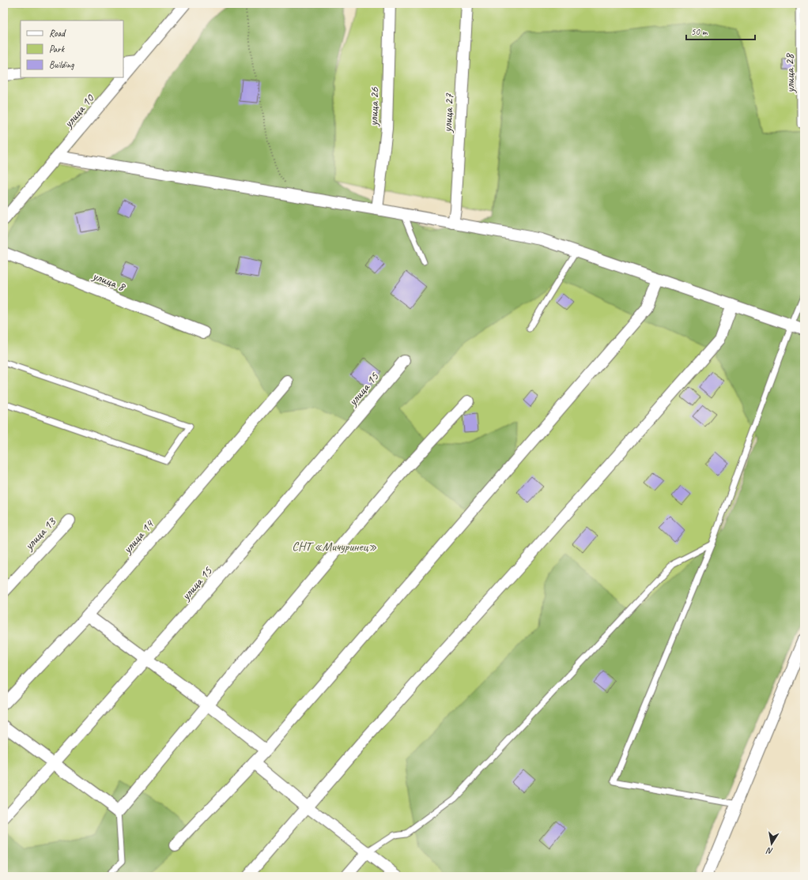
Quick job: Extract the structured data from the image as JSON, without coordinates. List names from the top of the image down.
{
  "streets": {
    "street": [
      "улица 26",
      "улица 10",
      "улица 27",
      "улица 8",
      "улица 15",
      "улица 13",
      "улица 14"
    ],
    "lane": ["улица 28"]
  },
  "parks": ["СНТ «Мичуринец»"],
  "legend": ["Road", "Park", "Building"],
  "scale_bar": "50 m",
  "north": "bottom"
}
